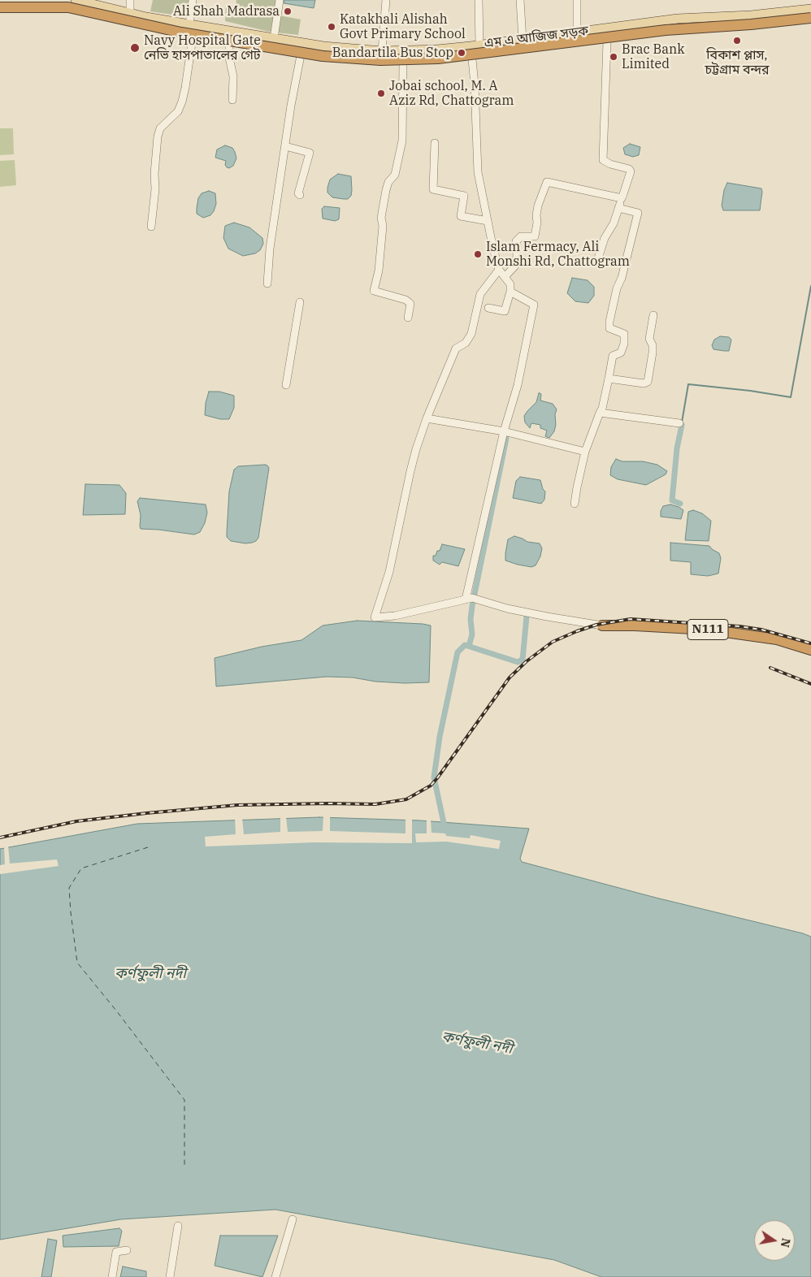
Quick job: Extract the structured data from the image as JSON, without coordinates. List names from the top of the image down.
{
  "streets": {
    "highway": ["N111"],
    "main road": ["এম এ আজিজ সড়ক"]
  },
  "water": ["কর্ণফুলী নদী"],
  "places": [
    "Ali Shah Madrasa",
    "Katakhali Alishah Govt Primary School",
    "বিকাশ প্লাস, চট্টগ্রাম বন্দর",
    "Navy Hospital Gate নেভি হাসপাতালের গেট",
    "Bandartila Bus Stop",
    "Brac Bank Limited",
    "Jobai school, M. A Aziz Rd, Chattogram",
    "Islam Fermacy, Ali Monshi Rd, Chattogram"
  ],
  "north": "right"
}
